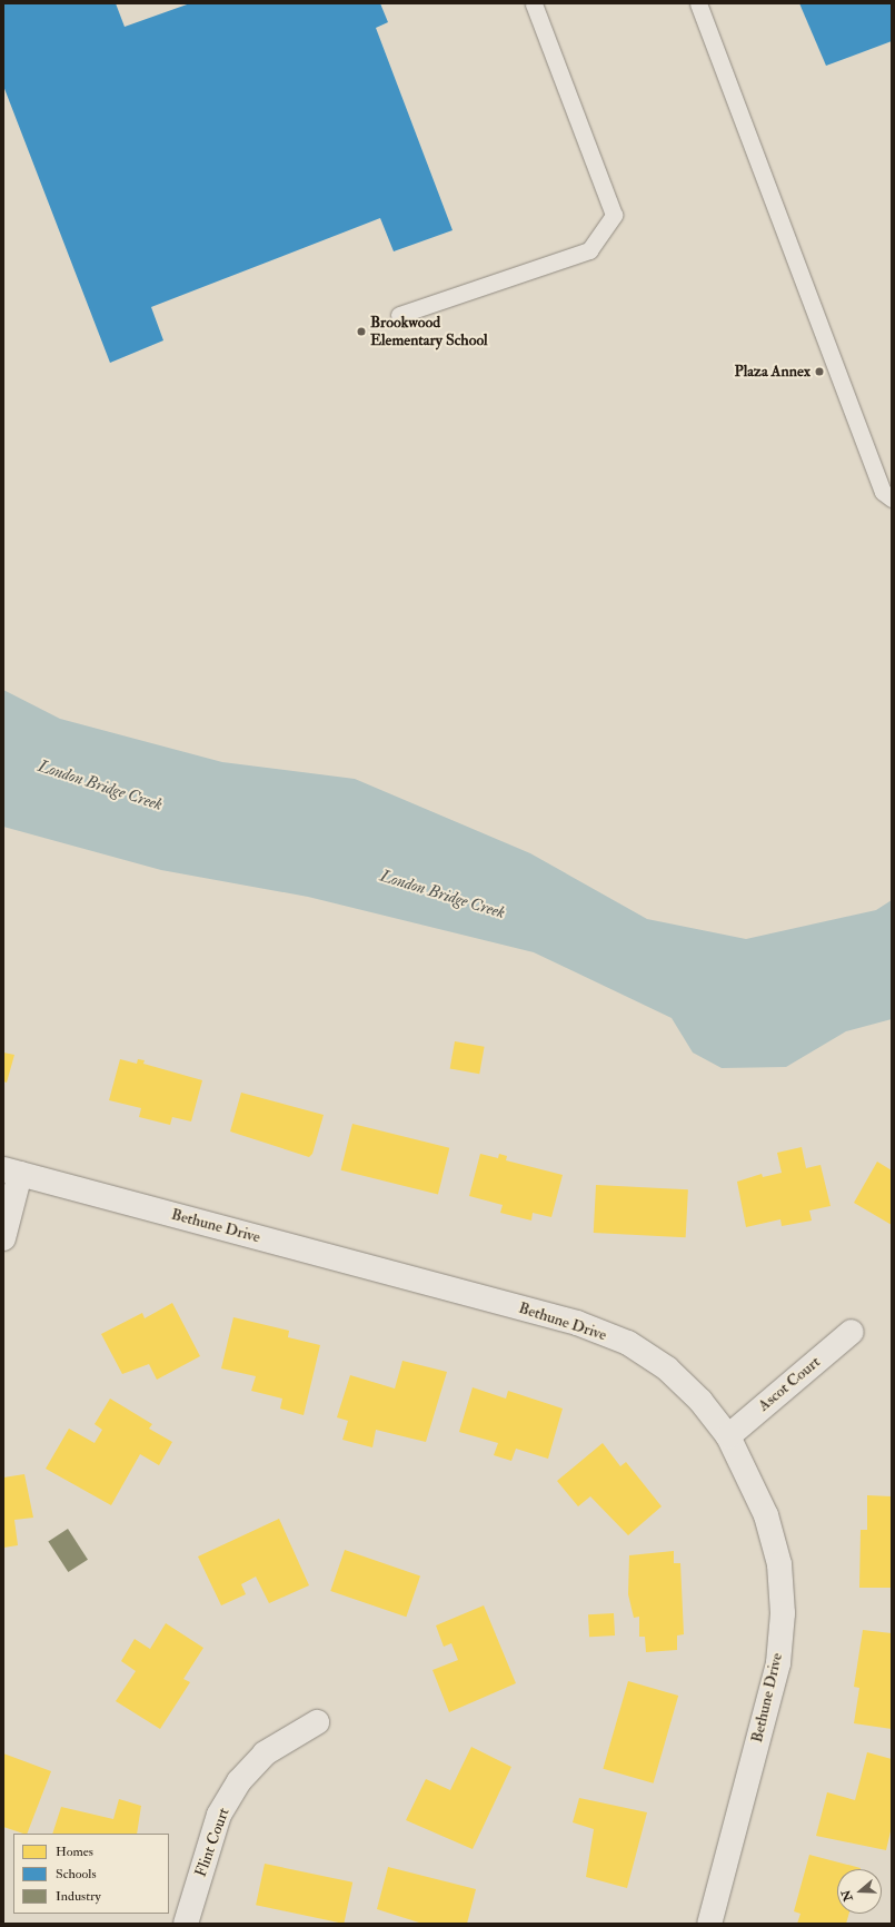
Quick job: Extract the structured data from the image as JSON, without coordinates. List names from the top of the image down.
{
  "streets": {
    "street": ["Bethune Drive", "Ascot Court", "Flint Court"]
  },
  "crossings": [
    ["Bethune Drive", "Ascot Court"]
  ],
  "water": ["London Bridge Creek"],
  "places": ["Brookwood Elementary School", "Plaza Annex"],
  "legend": ["Homes", "Schools", "Industry"],
  "north": "left"
}
